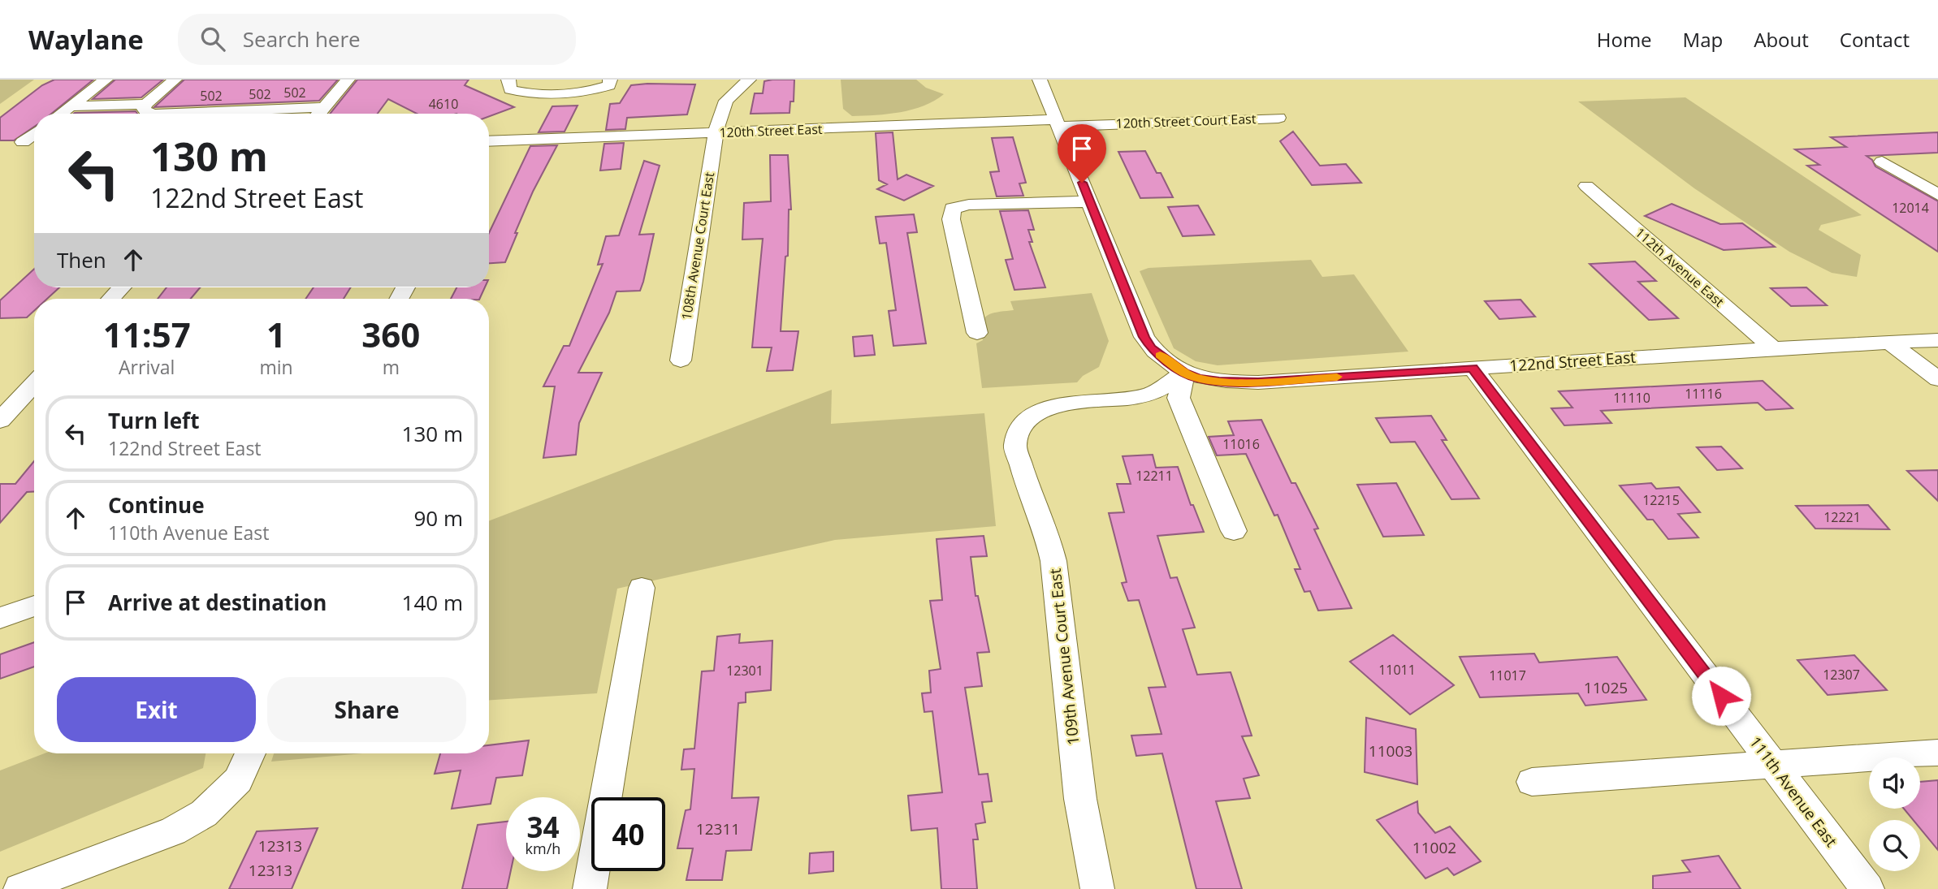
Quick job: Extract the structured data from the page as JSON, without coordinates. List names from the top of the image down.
{
  "streets": {
    "street": [
      "120th Street Court East",
      "120th Street East",
      "108th Avenue Court East",
      "112th Avenue East",
      "122nd Street East",
      "109th Avenue Court East",
      "111th Avenue East"
    ]
  },
  "crossings": [
    ["120th Street Court East", "120th Street East"],
    ["120th Street East", "108th Avenue Court East"],
    ["112th Avenue East", "122nd Street East"],
    ["122nd Street East", "109th Avenue Court East"],
    ["122nd Street East", "111th Avenue East"]
  ],
  "house_numbers": [
    "502",
    "502",
    "502",
    "4610",
    "12014",
    "11116",
    "11110",
    "11016",
    "12211",
    "12215",
    "12221",
    "11011",
    "12301",
    "12307",
    "11017",
    "11025",
    "11003",
    "12311",
    "12313",
    "11002",
    "12313"
  ],
  "page": {
    "header": "Waylane",
    "search": "Search here",
    "nav": [
      "Home",
      "Map",
      "About",
      "Contact"
    ],
    "turn": ["130 m", "122nd Street East"],
    "then": "Then",
    "eta": [
      "11:57",
      "Arrival",
      "1",
      "min",
      "360",
      "m"
    ],
    "list": [
      {
        "name": "Turn left",
        "note": "122nd Street East",
        "value": "130 m"
      },
      {
        "name": "Continue",
        "note": "110th Avenue East",
        "value": "90 m"
      },
      {
        "name": "Arrive at destination",
        "value": "140 m"
      }
    ],
    "buttons": ["Exit", "Share"],
    "speed": "34 km/h",
    "limit": "40"
  }
}
